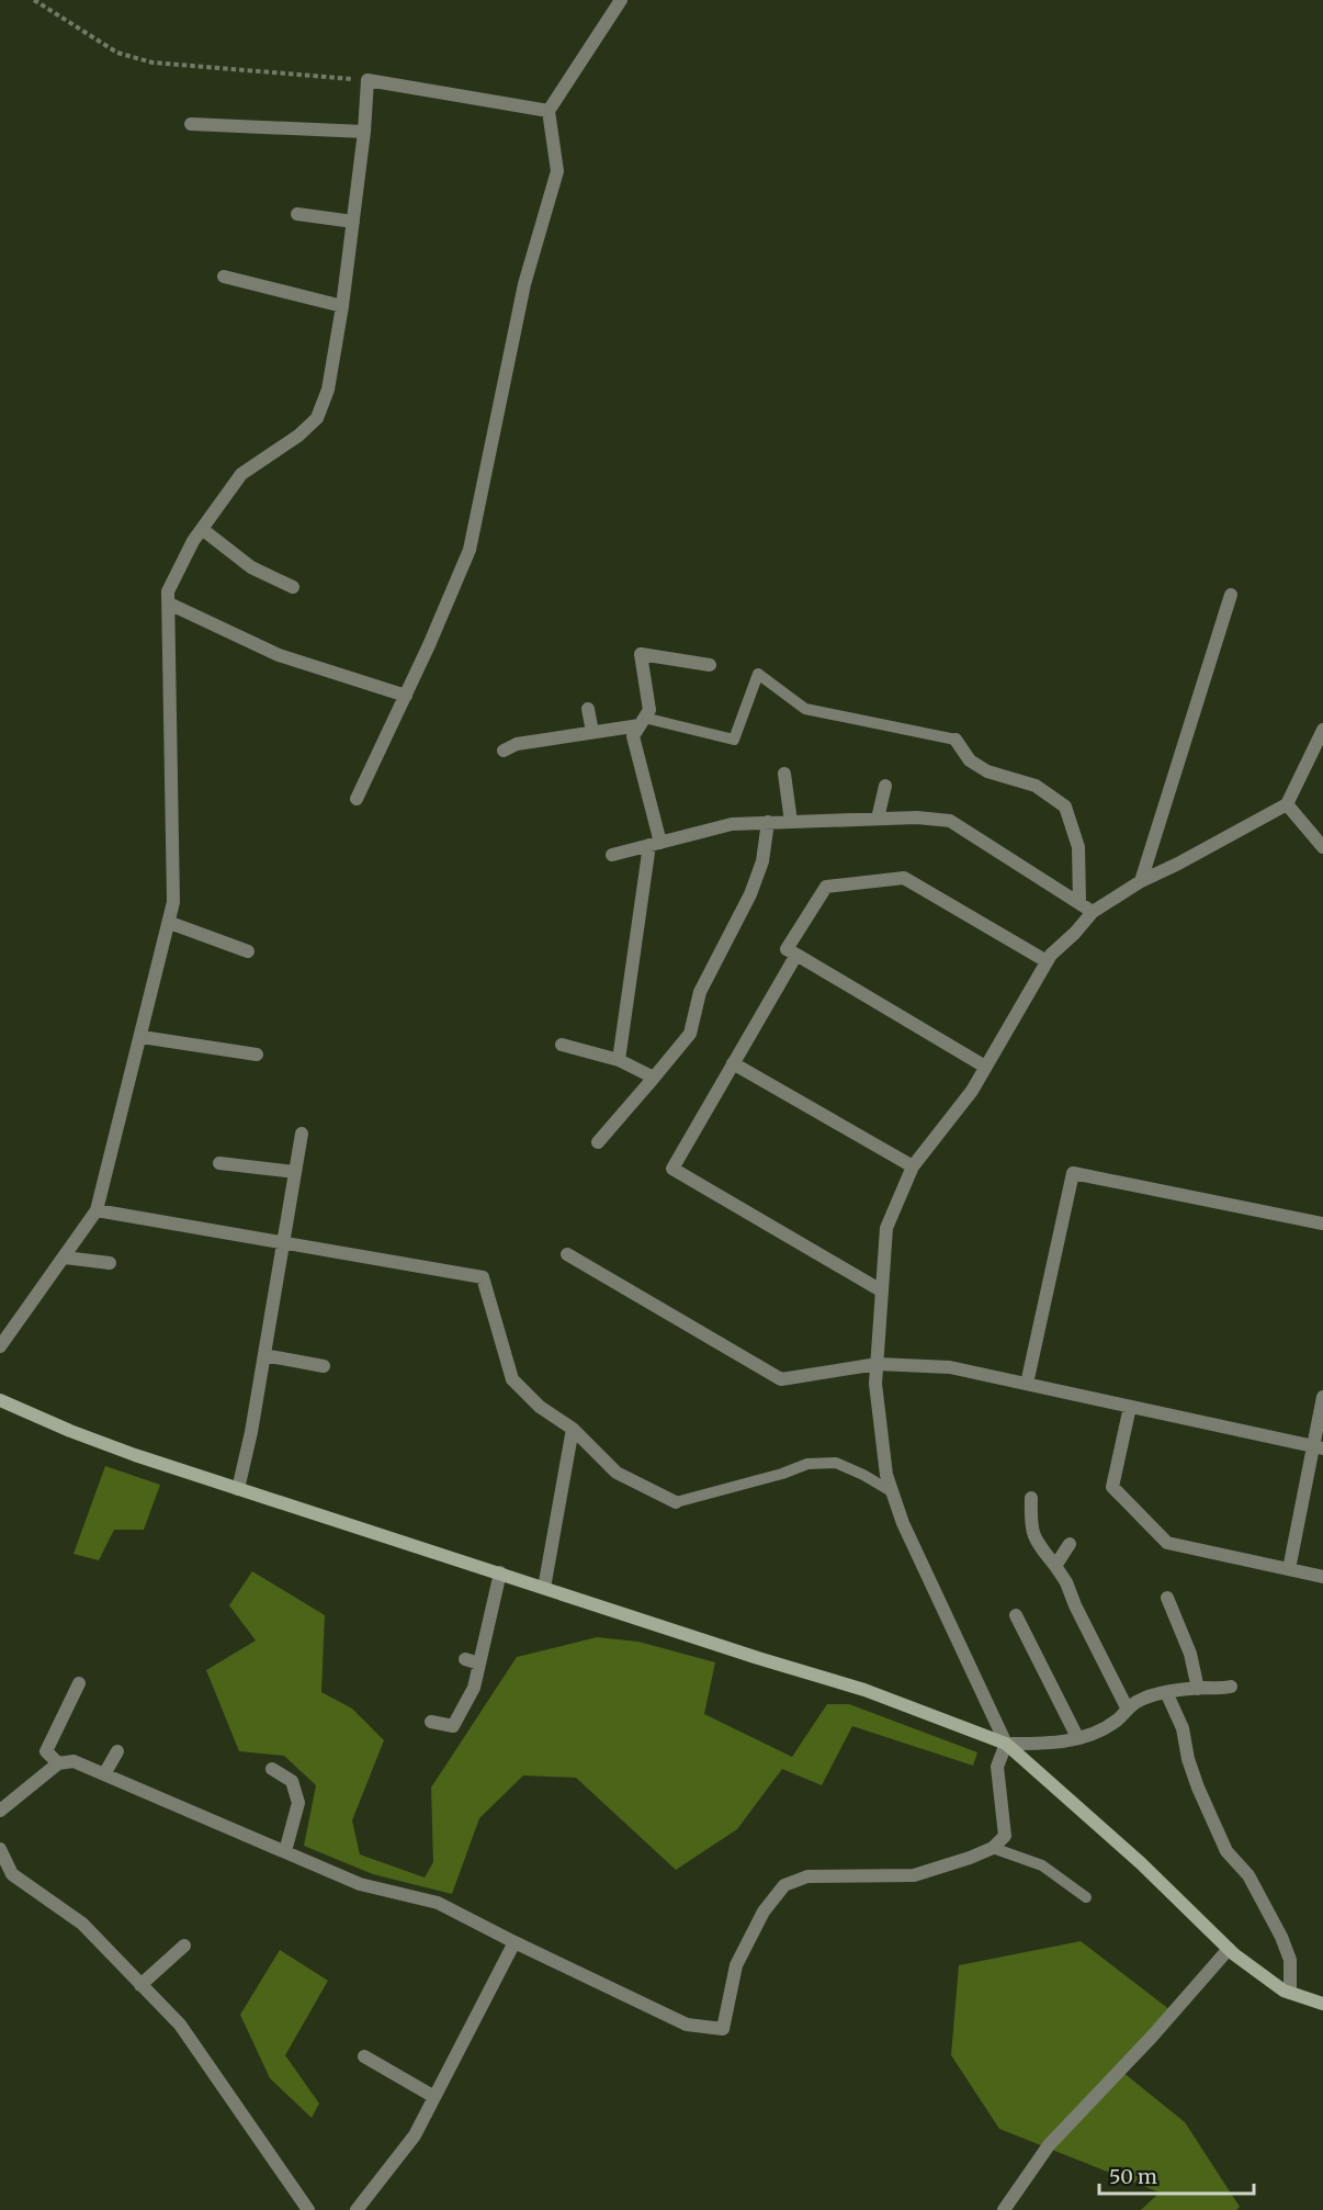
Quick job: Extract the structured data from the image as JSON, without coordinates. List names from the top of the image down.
{
  "scale_bar": "50 m"
}
